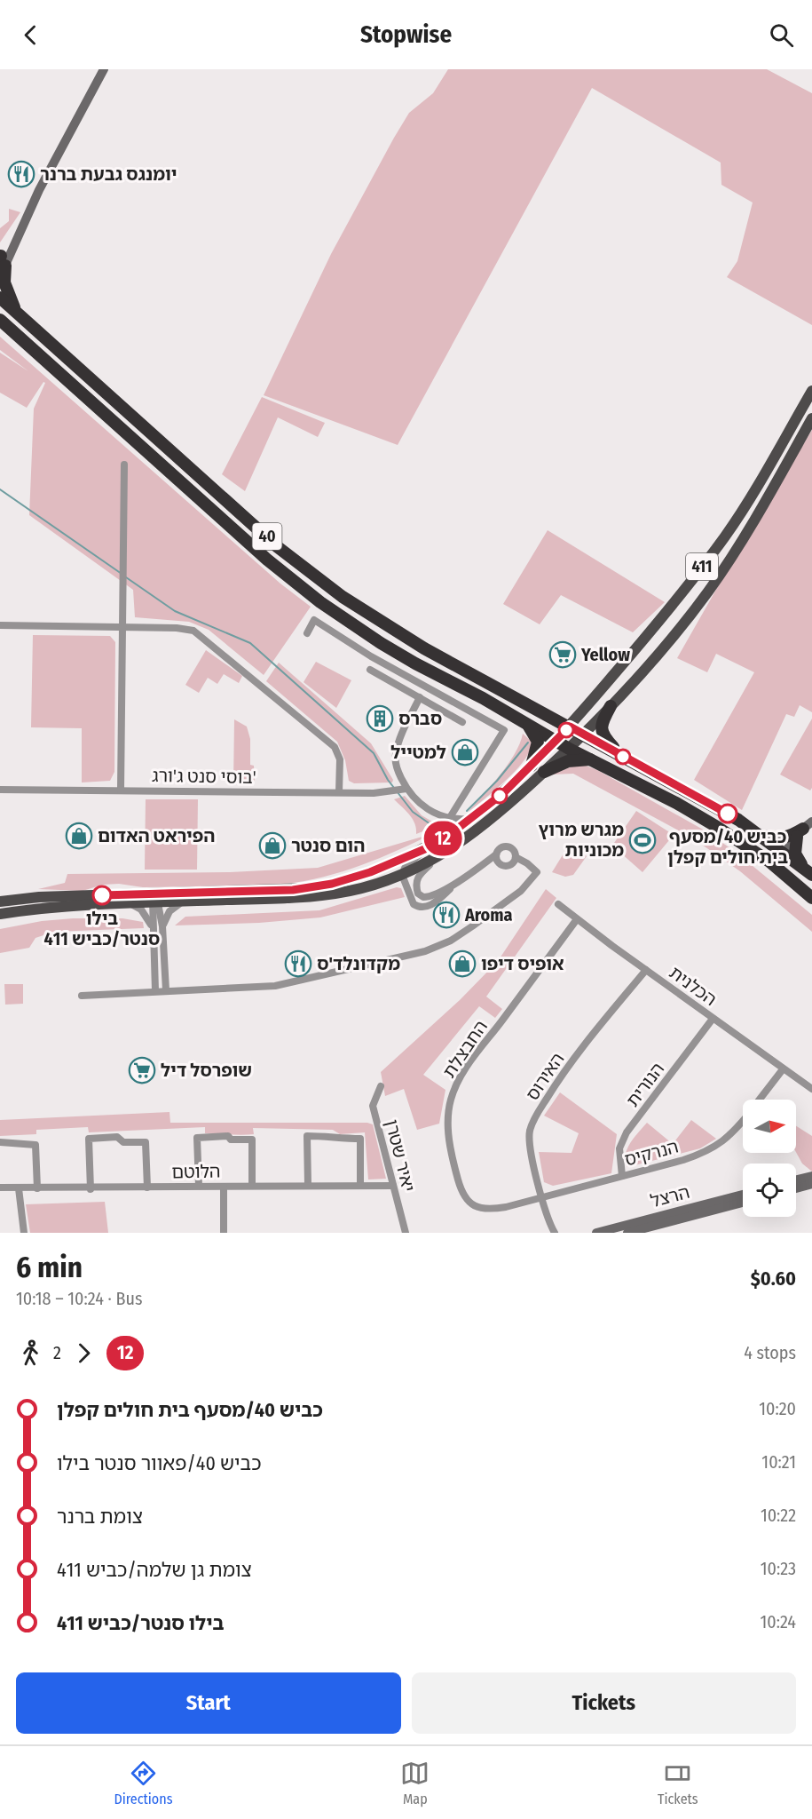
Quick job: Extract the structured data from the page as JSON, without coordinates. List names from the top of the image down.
{
  "streets": {
    "highway": ["40"],
    "main road": ["411"],
    "street": [
      "בוסי סנט ג'ורג'",
      "הכלנית",
      "החבצלת",
      "האירוס",
      "הנורית",
      "הנרקיס",
      "יאיר שטרן",
      "הלוטם",
      "הרצל"
    ]
  },
  "crossings": [
    ["40", "411"],
    ["הכלנית", "החבצלת"],
    ["הכלנית", "האירוס"],
    ["הכלנית", "הנורית"],
    ["הכלנית", "הנרקיס"],
    ["החבצלת", "האירוס"],
    ["החבצלת", "הנרקיס"],
    ["האירוס", "הנרקיס"],
    ["הנורית", "הנרקיס"],
    ["יאיר שטרן", "הלוטם"]
  ],
  "places": {
    "restaurant": ["יומנגס גבעת ברנר", "Aroma", "מקדונלד'ס"],
    "supermarket": ["Yellow", "שופרסל דיל"],
    "building": ["סברס"],
    "shop": [
      "למטייל",
      "הפיראט האדום",
      "הום סנטר",
      "אופיס דיפו"
    ],
    "other": ["כביש 40/מסעף בית חולים קפלן", "בילו סנטר/כביש 411"],
    "sports": ["מגרש מרוץ מכוניות"]
  },
  "lines": ["bus line 12"],
  "north": "right",
  "page": {
    "header": "Stopwise",
    "on_map": "12",
    "heading": ["6 min", "10:18 – 10:24 · Bus", "$0.60"],
    "legs": ["2", "12", "4 stops"],
    "list": [
      {
        "name": "כביש 40/מסעף בית חולים קפלן",
        "value": "10:20"
      },
      {
        "name": "כביש 40/פאוור סנטר בילו",
        "value": "10:21"
      },
      {
        "name": "צומת ברנר",
        "value": "10:22"
      },
      {
        "name": "צומת גן שלמה/כביש 411",
        "value": "10:23"
      },
      {
        "name": "בילו סנטר/כביש 411",
        "value": "10:24"
      }
    ],
    "buttons": ["Start", "Tickets"],
    "tabs": ["Directions", "Map", "Tickets"]
  }
}
